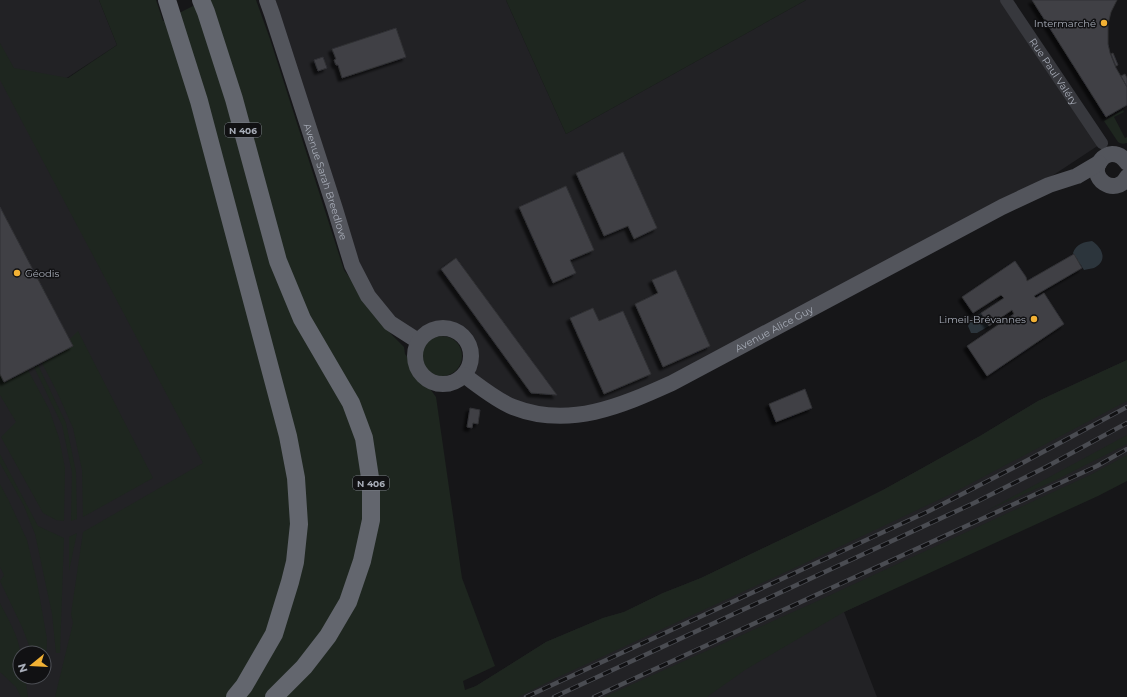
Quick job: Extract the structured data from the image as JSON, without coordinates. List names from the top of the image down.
{
  "streets": {
    "highway": ["N 406"],
    "main road": ["Avenue Sarah Breedlove", "Avenue Alice Guy"],
    "street": ["Rue Paul Valéry"]
  },
  "crossings": [
    ["Rue Paul Valéry", "Avenue Alice Guy"],
    ["Avenue Sarah Breedlove", "Avenue Alice Guy"]
  ],
  "places": ["Intermarché", "Géodis", "Limeil-Brévannes"],
  "north": "left"
}
